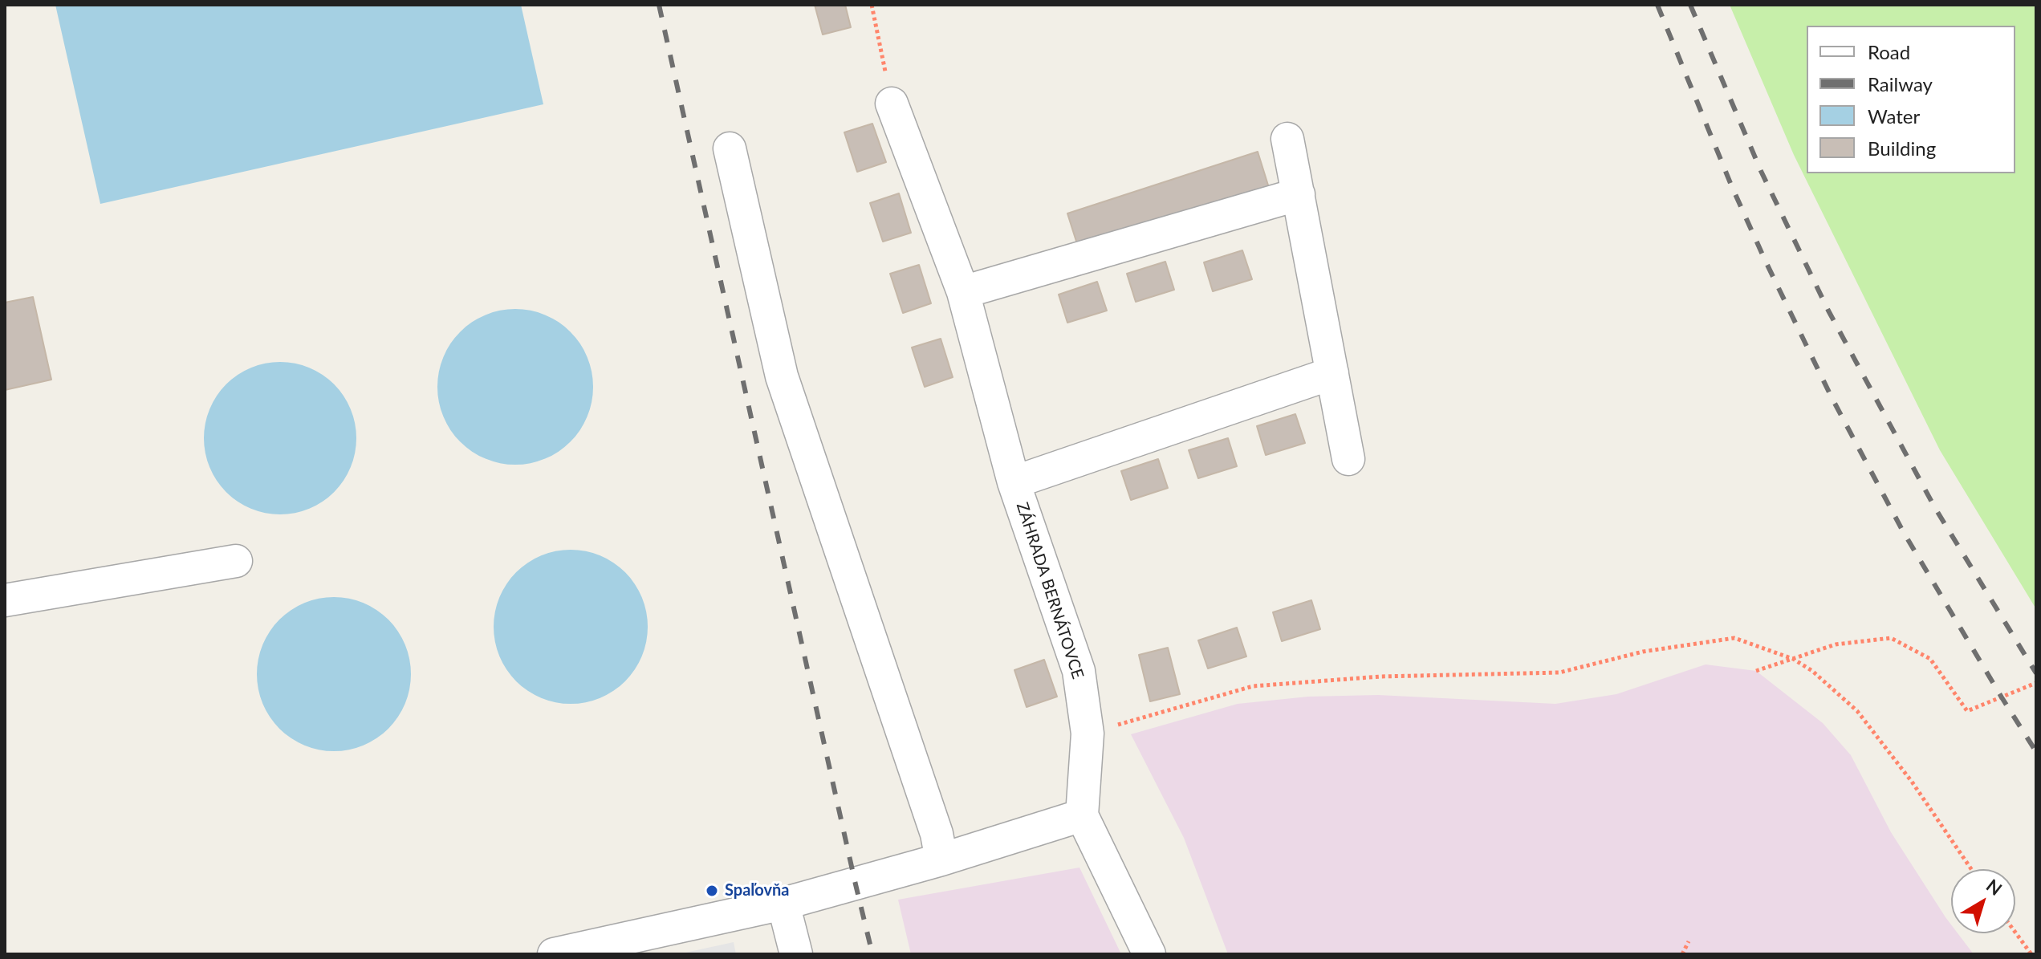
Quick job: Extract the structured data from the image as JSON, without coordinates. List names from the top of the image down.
{
  "streets": {
    "street": ["ZÁHRADA BERNÁTOVCE"]
  },
  "places": ["Spaľovňa"],
  "legend": [
    "Road",
    "Railway",
    "Water",
    "Building"
  ],
  "north": "top right"
}
